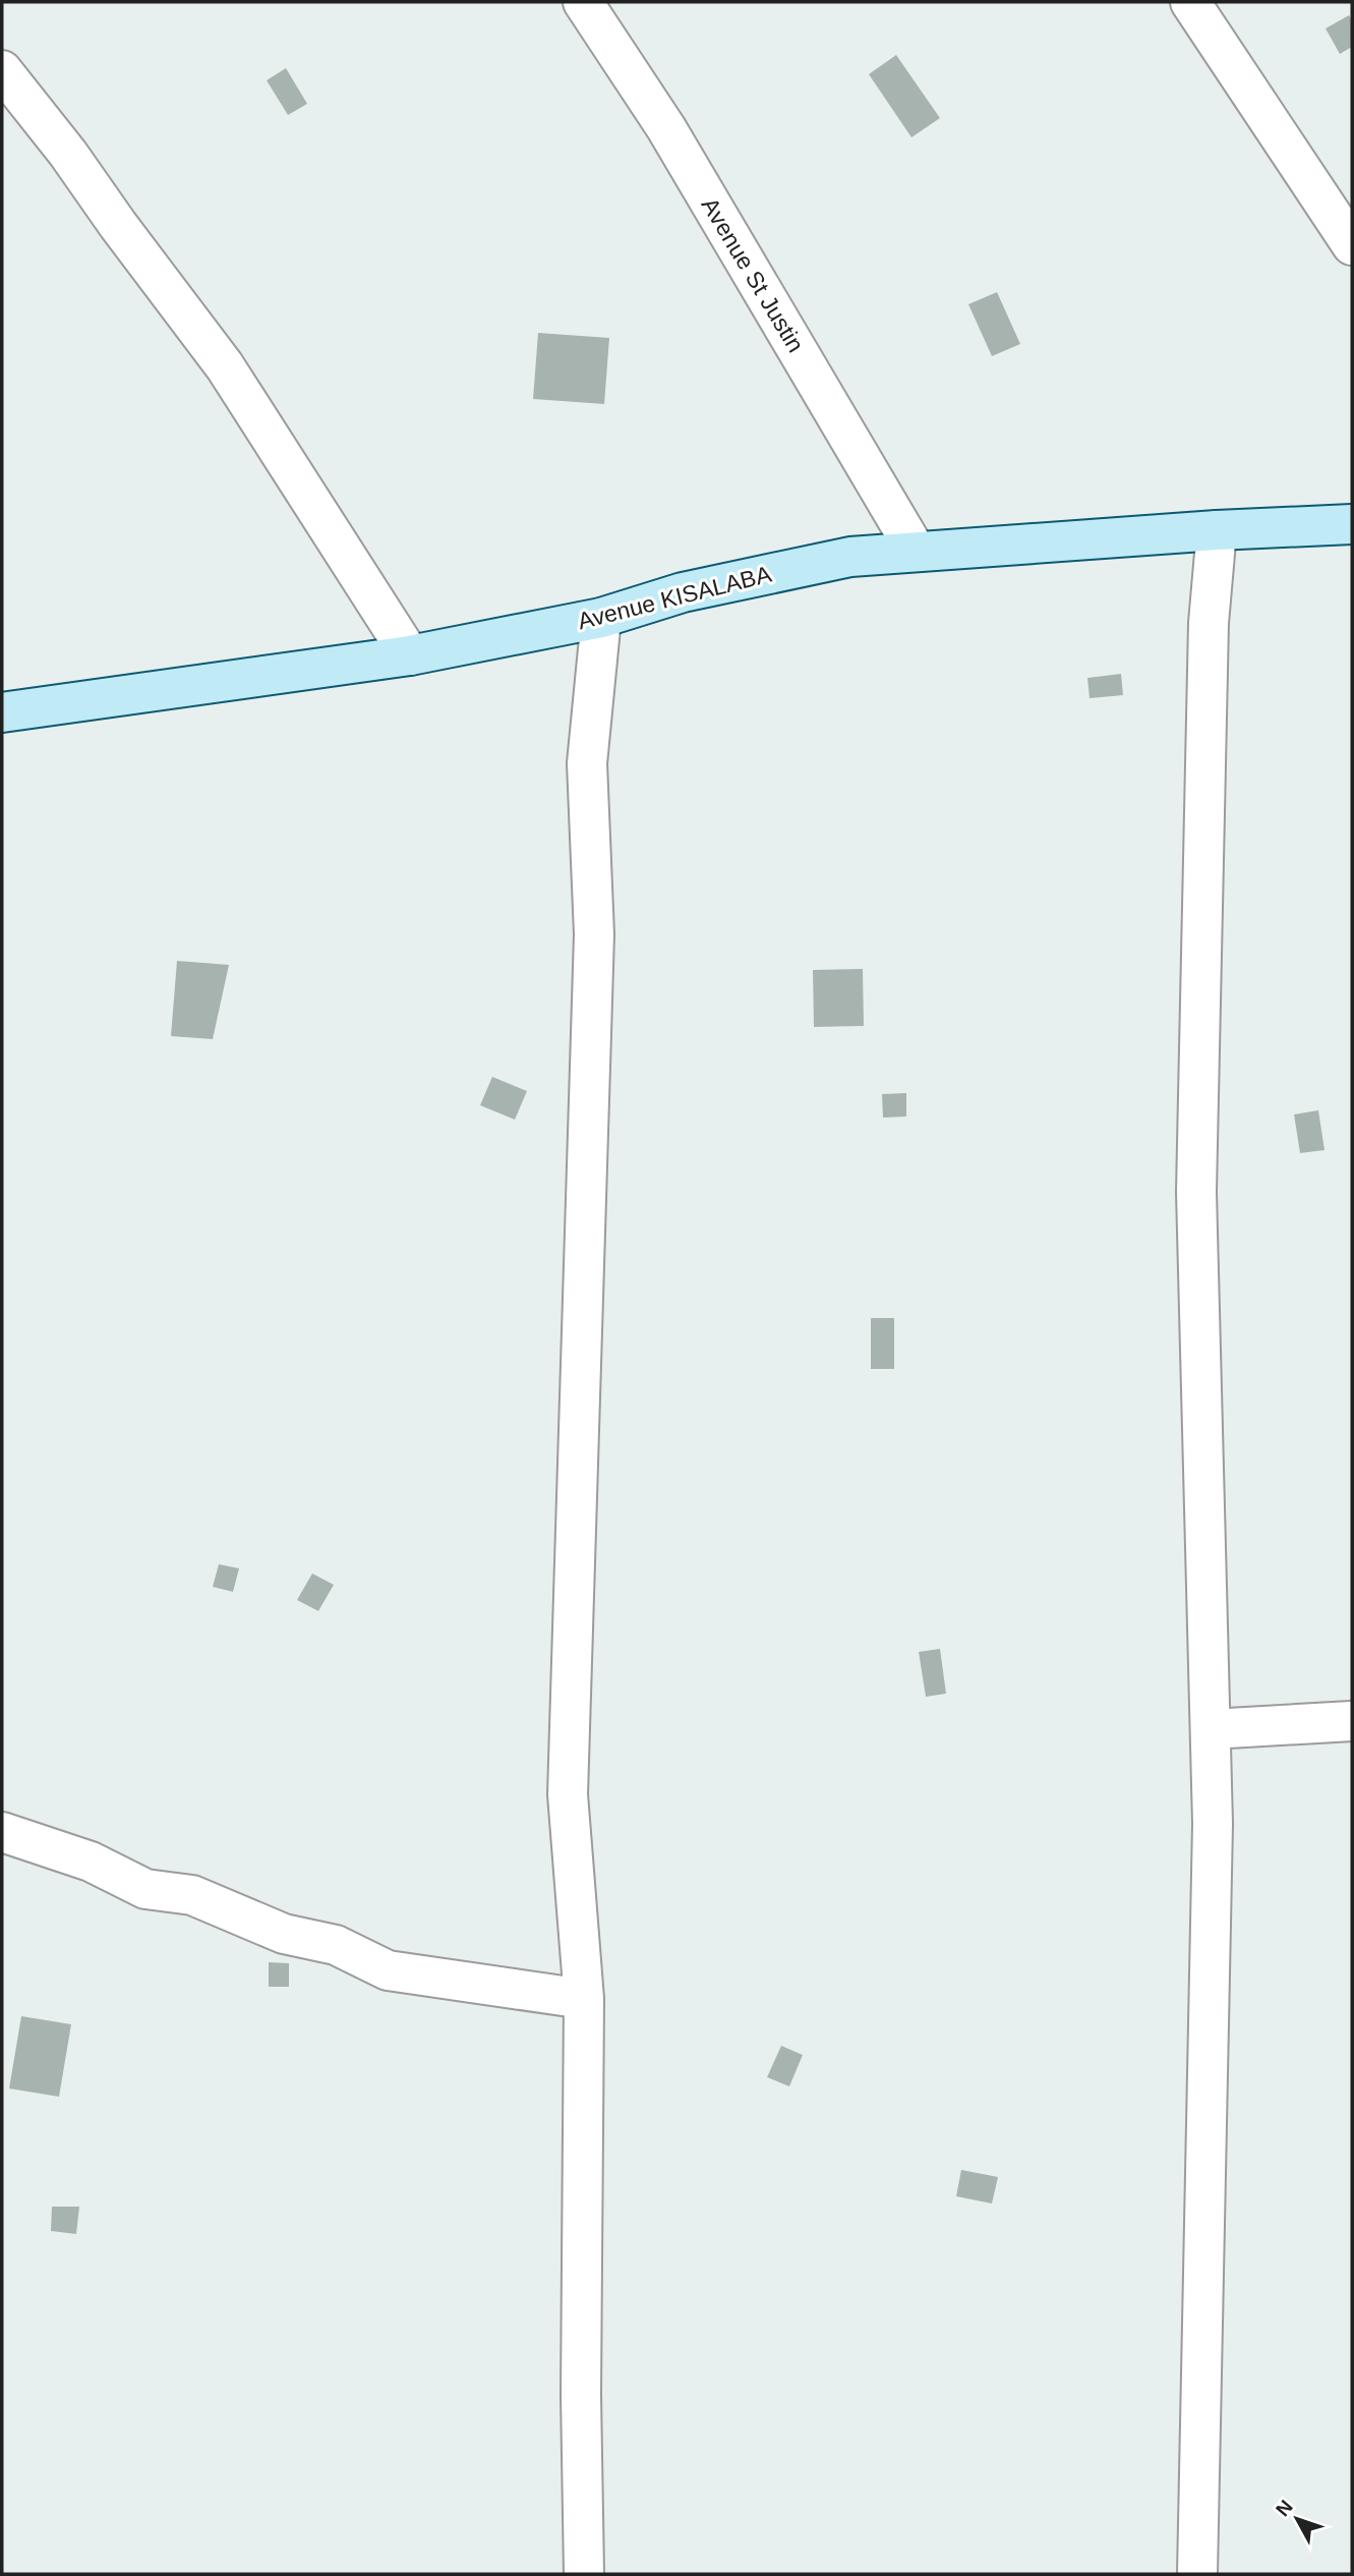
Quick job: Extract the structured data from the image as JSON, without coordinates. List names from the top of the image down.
{
  "streets": {
    "street": ["Avenue St Justin", "Avenue KISALABA"]
  },
  "crossings": [
    ["Avenue St Justin", "Avenue KISALABA"]
  ],
  "north": "top left"
}
